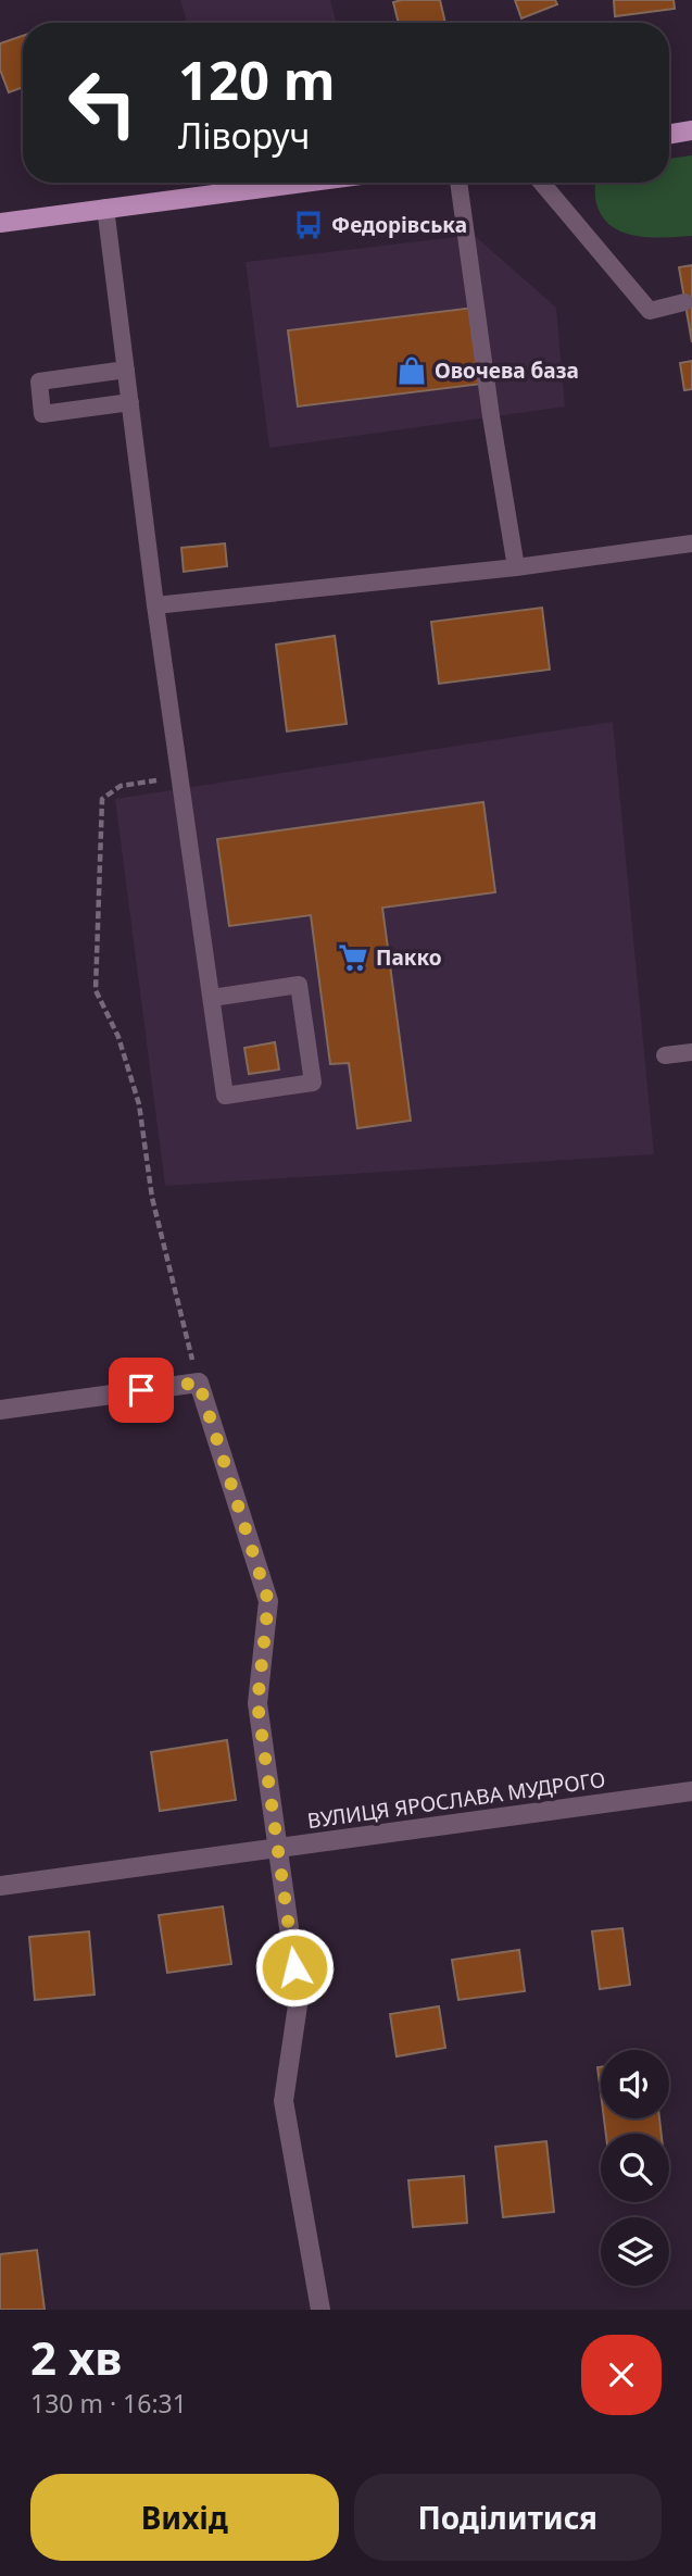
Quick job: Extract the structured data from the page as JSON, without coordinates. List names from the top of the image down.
{
  "streets": {
    "street": ["ВУЛИЦЯ ЯРОСЛАВА МУДРОГО"]
  },
  "places": {
    "bus stop": ["Федорівська"],
    "shop": ["Овочева база"],
    "supermarket": ["Пакко"]
  },
  "page": {
    "turn": ["120 m", "Ліворуч"],
    "heading": ["2 хв", "130 m · 16:31"],
    "buttons": ["Вихід", "Поділитися"]
  }
}
